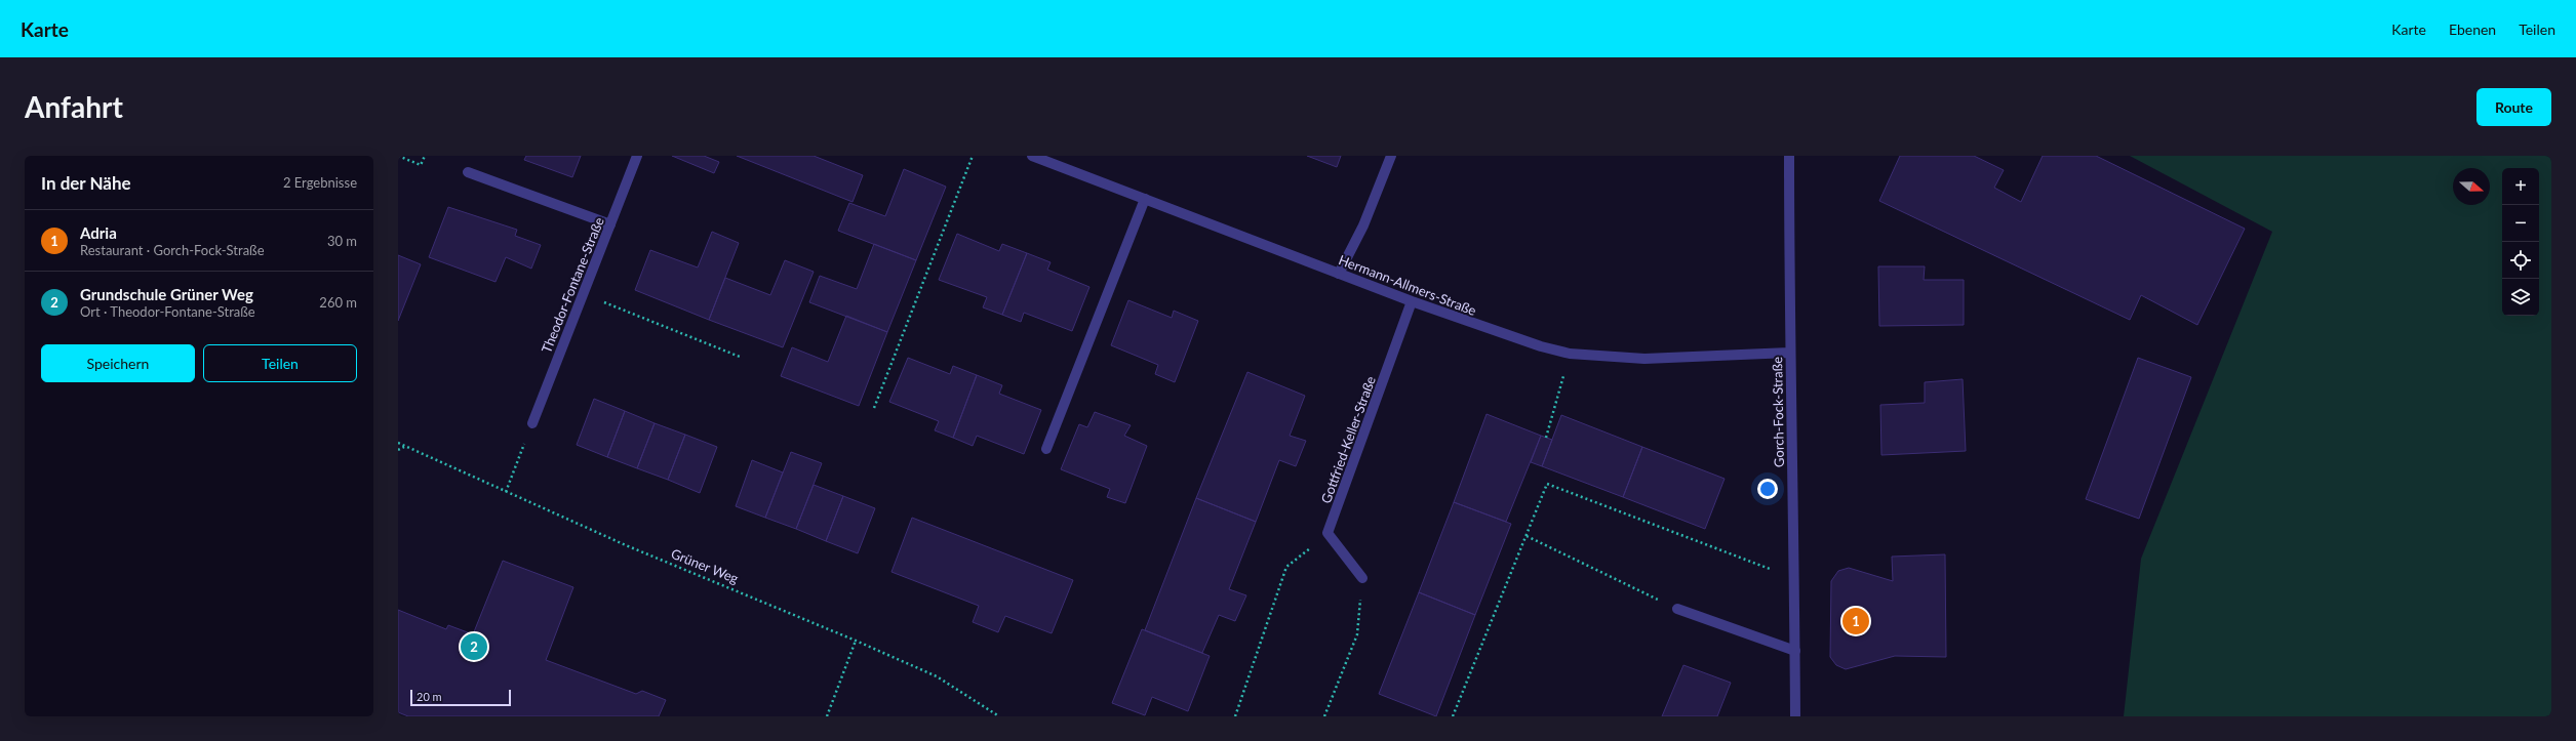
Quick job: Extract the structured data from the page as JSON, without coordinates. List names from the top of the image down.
{
  "streets": {
    "street": [
      "Theodor-Fontane-Straße",
      "Hermann-Allmers-Straße",
      "Gorch-Fock-Straße",
      "Gottfried-Keller-Straße"
    ],
    "path": ["Grüner Weg"]
  },
  "crossings": [
    ["Hermann-Allmers-Straße", "Gorch-Fock-Straße"],
    ["Hermann-Allmers-Straße", "Gottfried-Keller-Straße"]
  ],
  "scale_bar": "20 m",
  "north": "right",
  "page": {
    "header": "Karte",
    "nav": ["Karte", "Ebenen", "Teilen"],
    "buttons": [
      "Route",
      ["Speichern", "Teilen"]
    ],
    "title": "Anfahrt",
    "heading": ["In der Nähe", "2 Ergebnisse"],
    "map_buttons": ["+", "−"],
    "list": [
      {
        "mark": "1",
        "name": "Adria",
        "note": "Restaurant · Gorch-Fock-Straße",
        "value": "30 m"
      },
      {
        "mark": "2",
        "name": "Grundschule Grüner Weg",
        "note": "Ort · Theodor-Fontane-Straße",
        "value": "260 m"
      }
    ],
    "pins": ["1", "2"],
    "scale": "20 m"
  }
}
